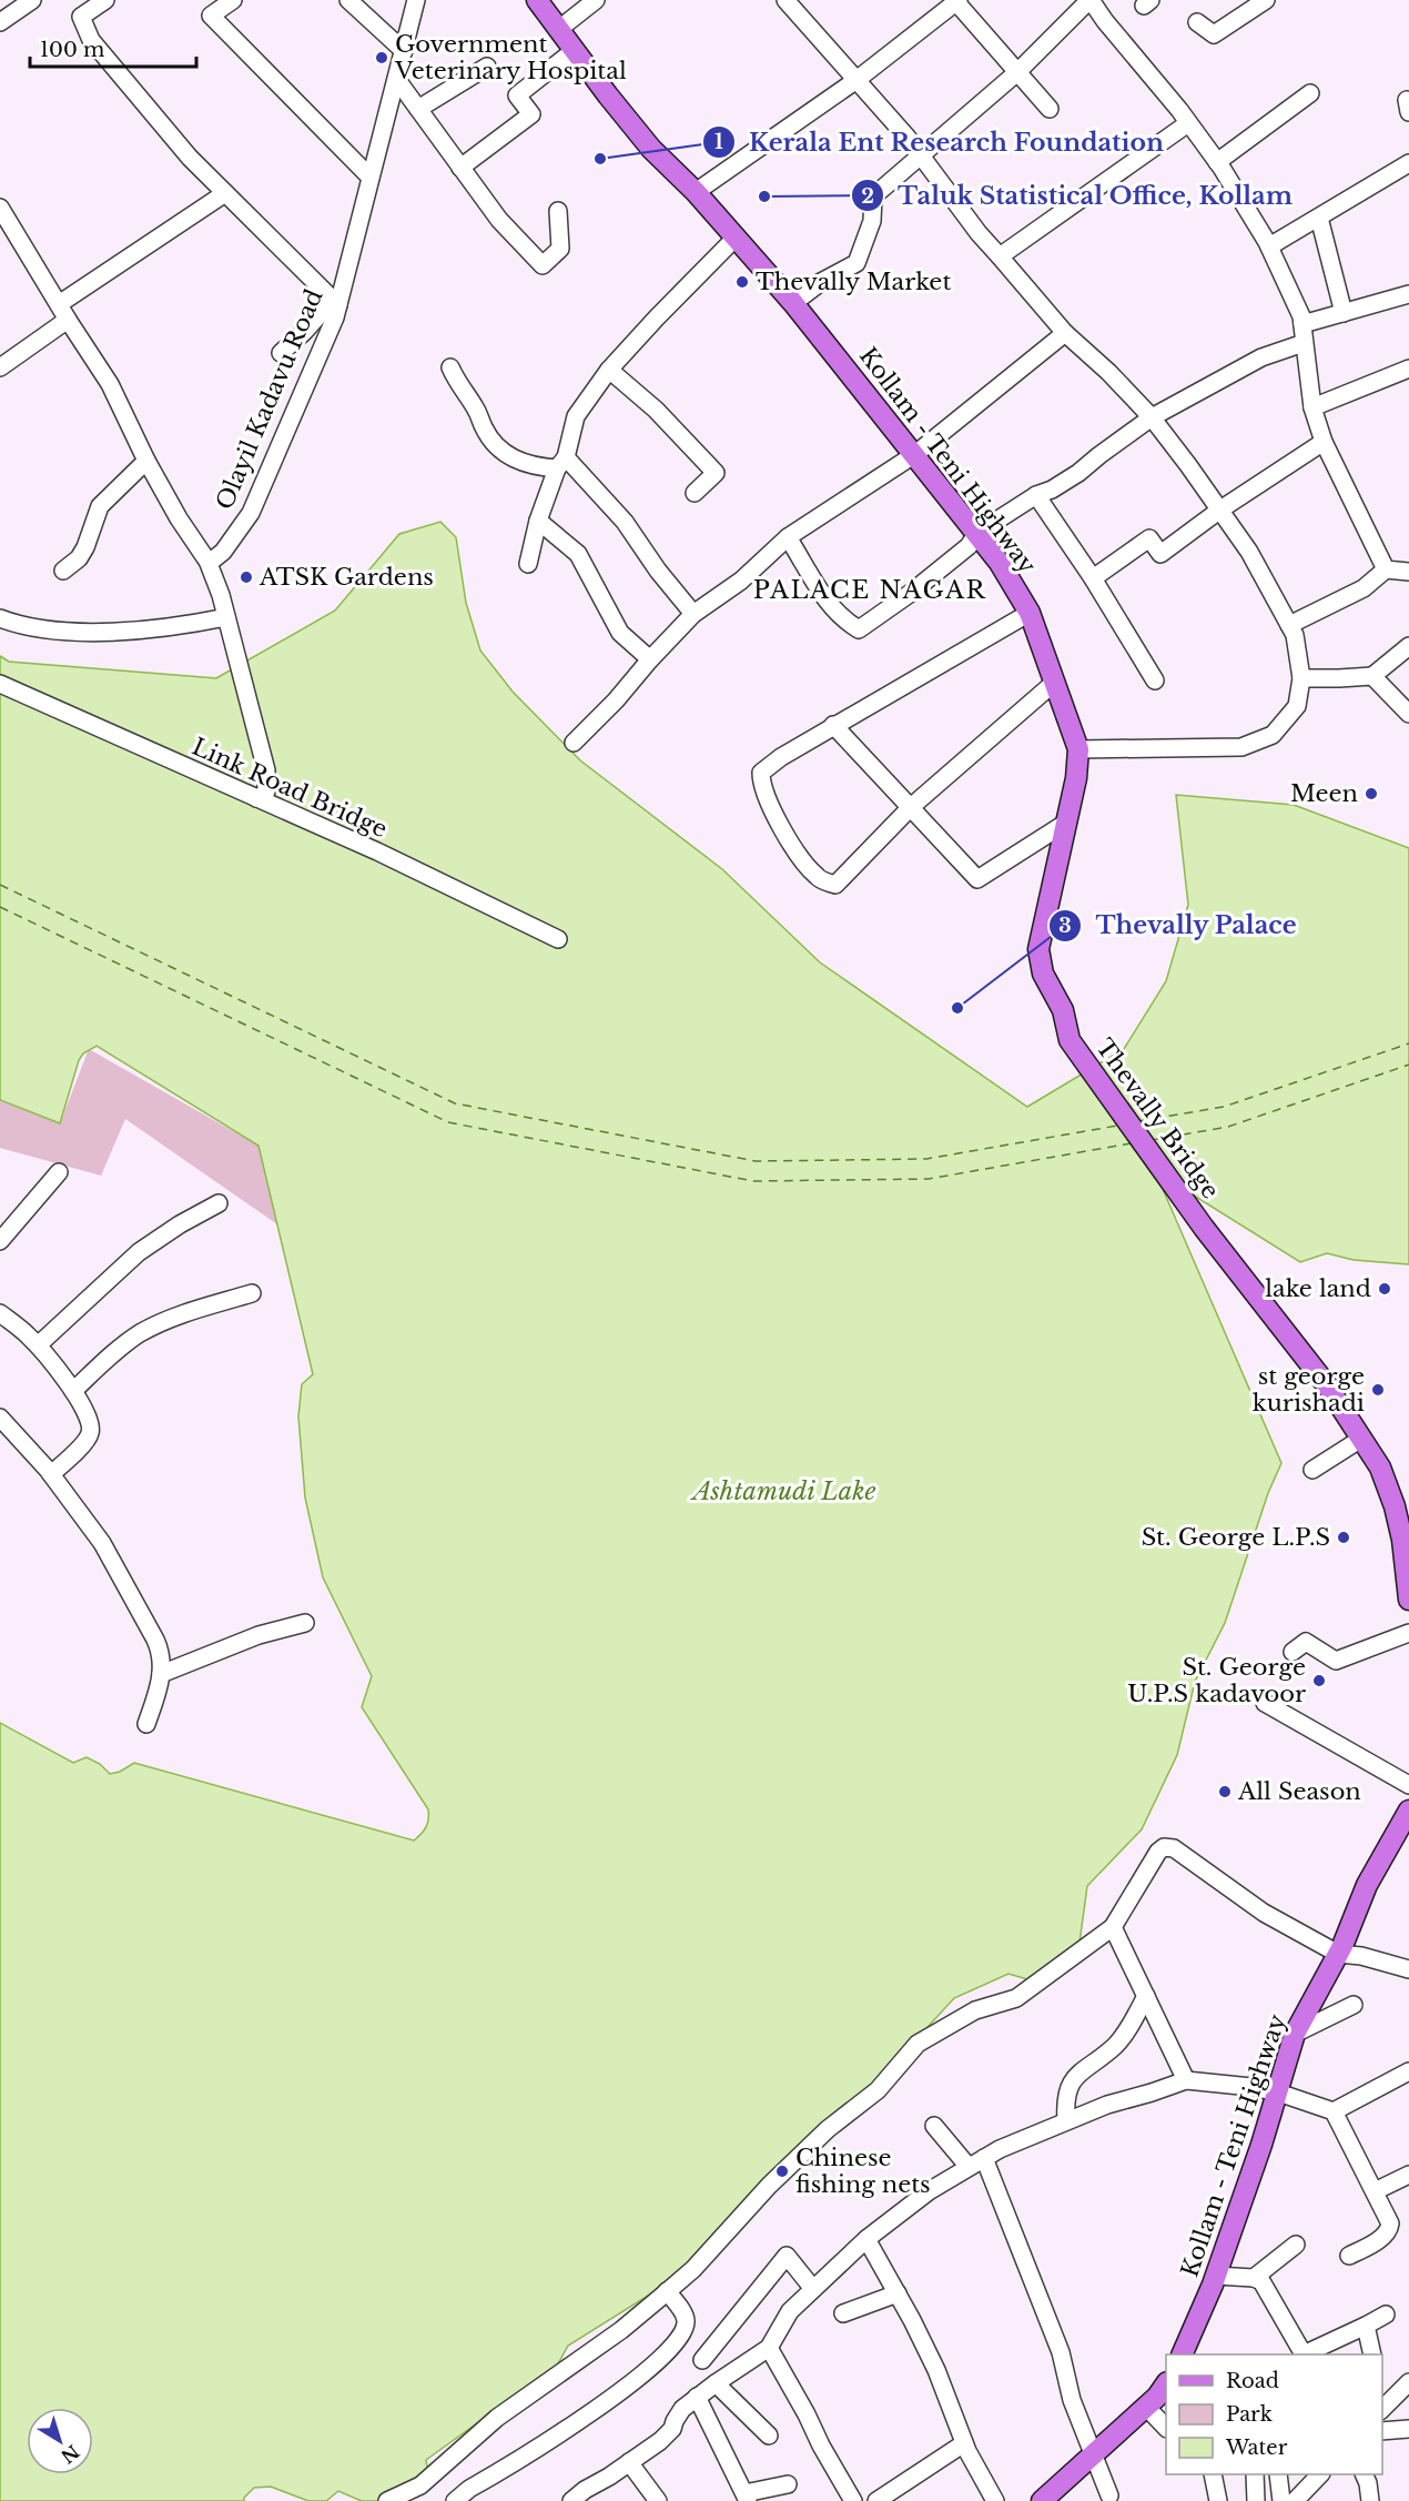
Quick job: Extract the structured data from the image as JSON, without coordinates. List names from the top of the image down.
{
  "streets": {
    "main road": ["Kollam - Teni Highway", "Thevally Bridge"],
    "street": ["Olayil Kadavu Road", "Link Road Bridge"]
  },
  "crossings": [
    ["Kollam - Teni Highway", "Thevally Bridge"]
  ],
  "districts": ["PALACE NAGAR"],
  "water": ["Ashtamudi Lake"],
  "places": [
    "Government Veterinary Hospital",
    "Kerala Ent Research Foundation",
    "Taluk Statistical Office, Kollam",
    "Thevally Market",
    "ATSK Gardens",
    "Meen",
    "Thevally Palace",
    "lake land",
    "st george kurishadi",
    "St. George L.P.S",
    "St. George U.P.S kadavoor",
    "All Season",
    "Chinese fishing nets"
  ],
  "legend": ["Road", "Park", "Water"],
  "scale_bar": "100 m",
  "north": "bottom right"
}
